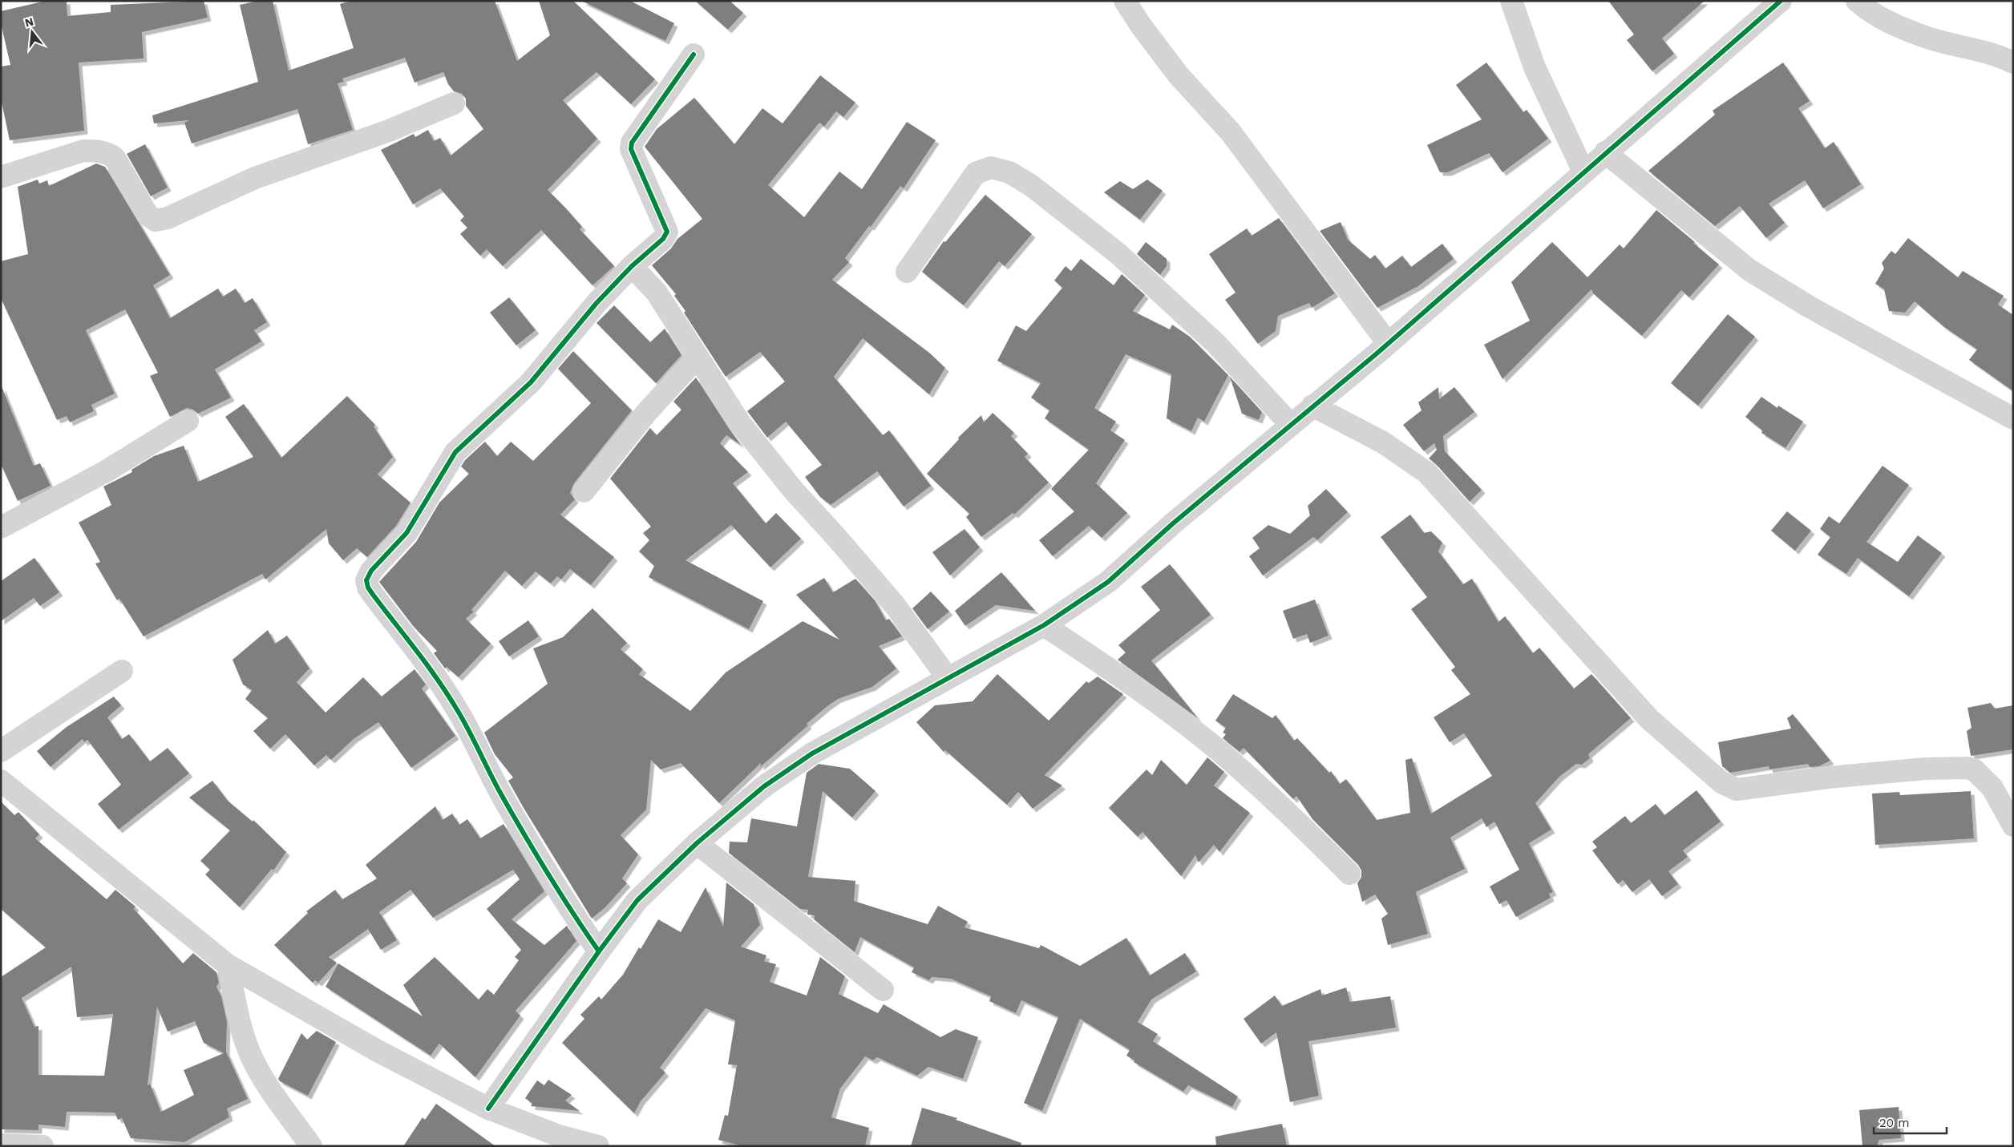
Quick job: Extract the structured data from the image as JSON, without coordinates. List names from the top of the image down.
{
  "scale_bar": "20 m",
  "north": "top"
}
